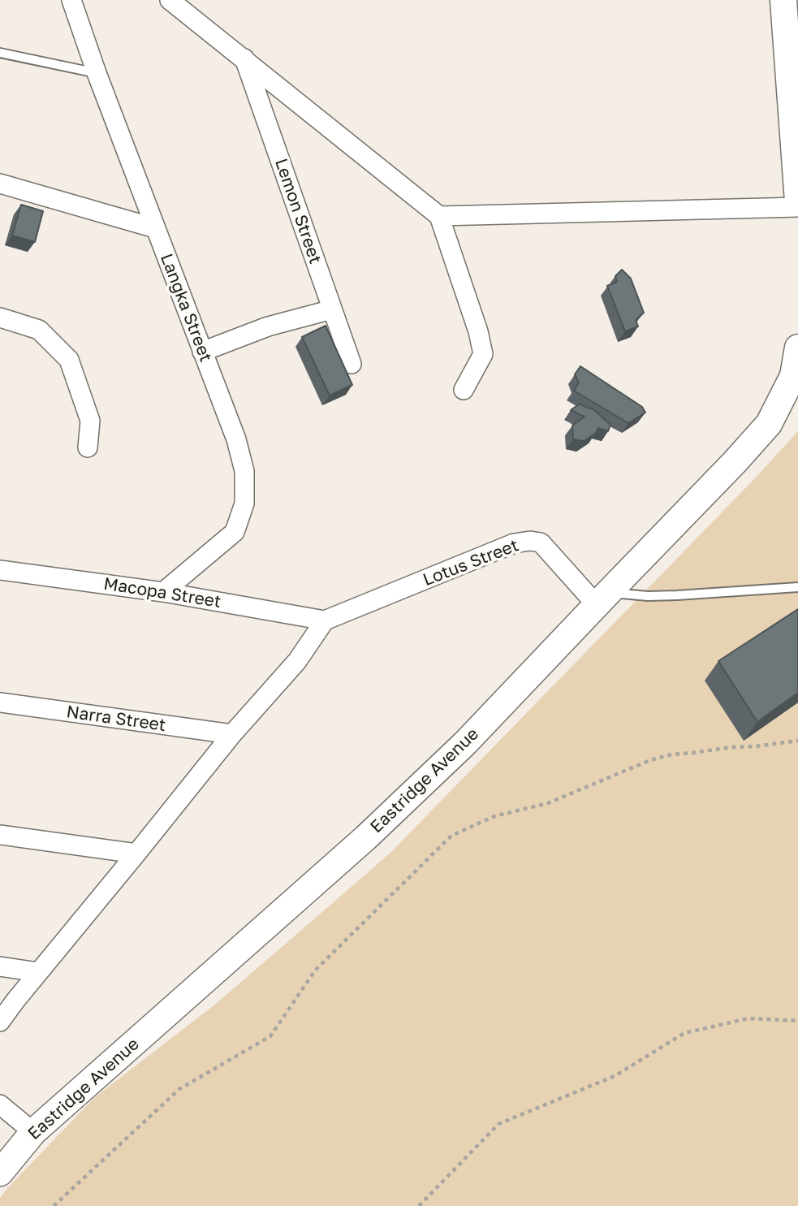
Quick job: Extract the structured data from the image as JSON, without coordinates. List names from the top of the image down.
{
  "streets": {
    "street": [
      "Lemon Street",
      "Langka Street",
      "Lotus Street",
      "Macopa Street",
      "Narra Street",
      "Eastridge Avenue"
    ]
  },
  "crossings": [
    ["Langka Street", "Macopa Street"],
    ["Lotus Street", "Macopa Street"],
    ["Lotus Street", "Eastridge Avenue"]
  ]
}
